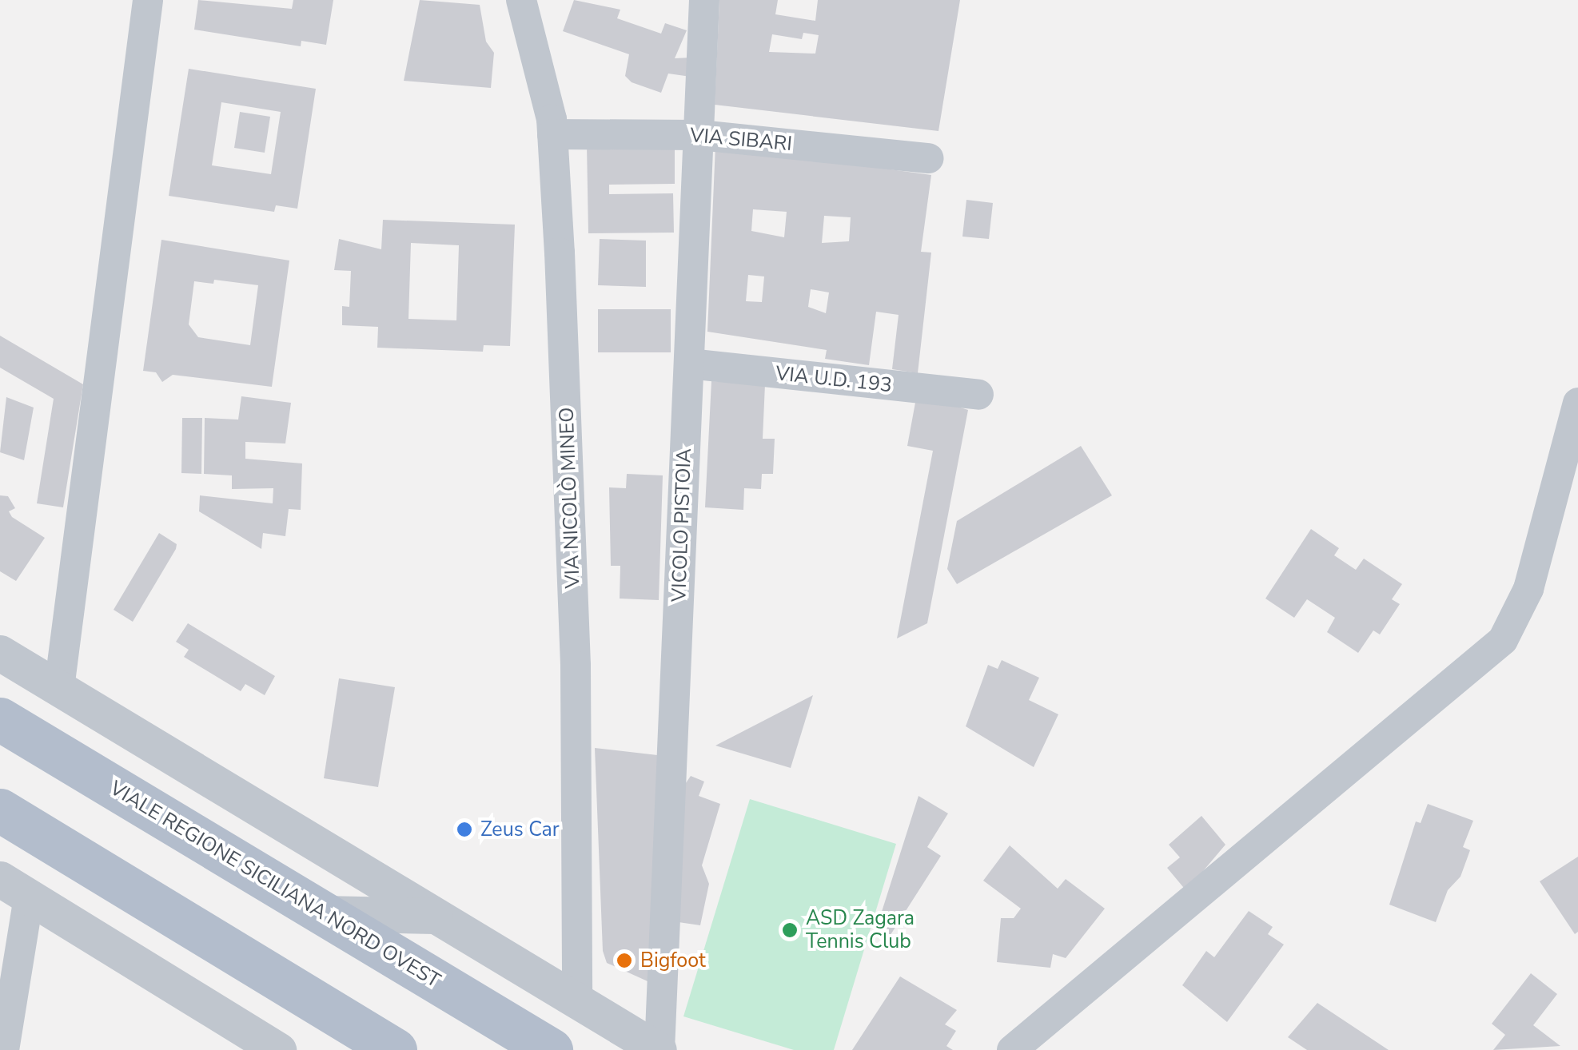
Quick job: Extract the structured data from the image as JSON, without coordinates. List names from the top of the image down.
{
  "streets": {
    "main road": ["VIALE REGIONE SICILIANA NORD OVEST"],
    "street": [
      "VIA SIBARI",
      "VIA U.D. 193",
      "VIA NICOLÒ MINEO",
      "VICOLO PISTOIA"
    ]
  },
  "crossings": [
    ["VIA SIBARI", "VIA NICOLÒ MINEO"],
    ["VIA SIBARI", "VICOLO PISTOIA"],
    ["VIA U.D. 193", "VICOLO PISTOIA"]
  ],
  "places": ["Zeus Car", "ASD Zagara Tennis Club", "Bigfoot"]
}
